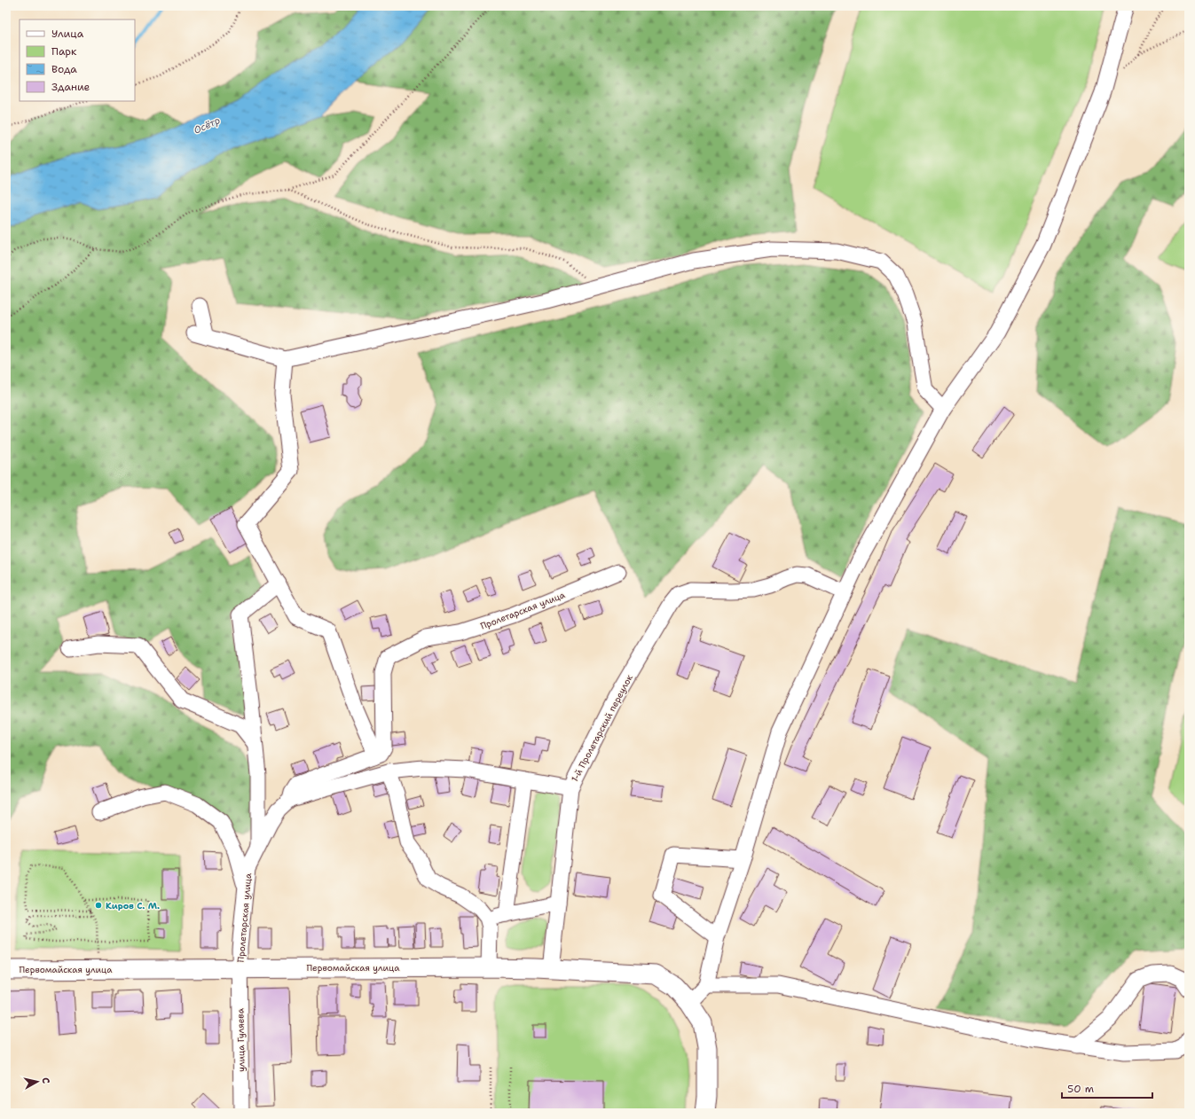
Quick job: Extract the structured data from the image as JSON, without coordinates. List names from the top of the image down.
{
  "streets": {
    "main road": ["Первомайская улица"],
    "street": ["Пролетарская улица", "1-й Пролетарский переулок", "улица Гуляева"]
  },
  "crossings": [
    ["Пролетарская улица", "Первомайская улица"],
    ["Пролетарская улица", "улица Гуляева"],
    ["1-й Пролетарский переулок", "Первомайская улица"],
    ["Первомайская улица", "улица Гуляева"]
  ],
  "water": ["Осётр"],
  "places": ["Киров С. М."],
  "legend": [
    "Улица",
    "Парк",
    "Вода",
    "Здание"
  ],
  "scale_bar": "50 m",
  "north": "right"
}
